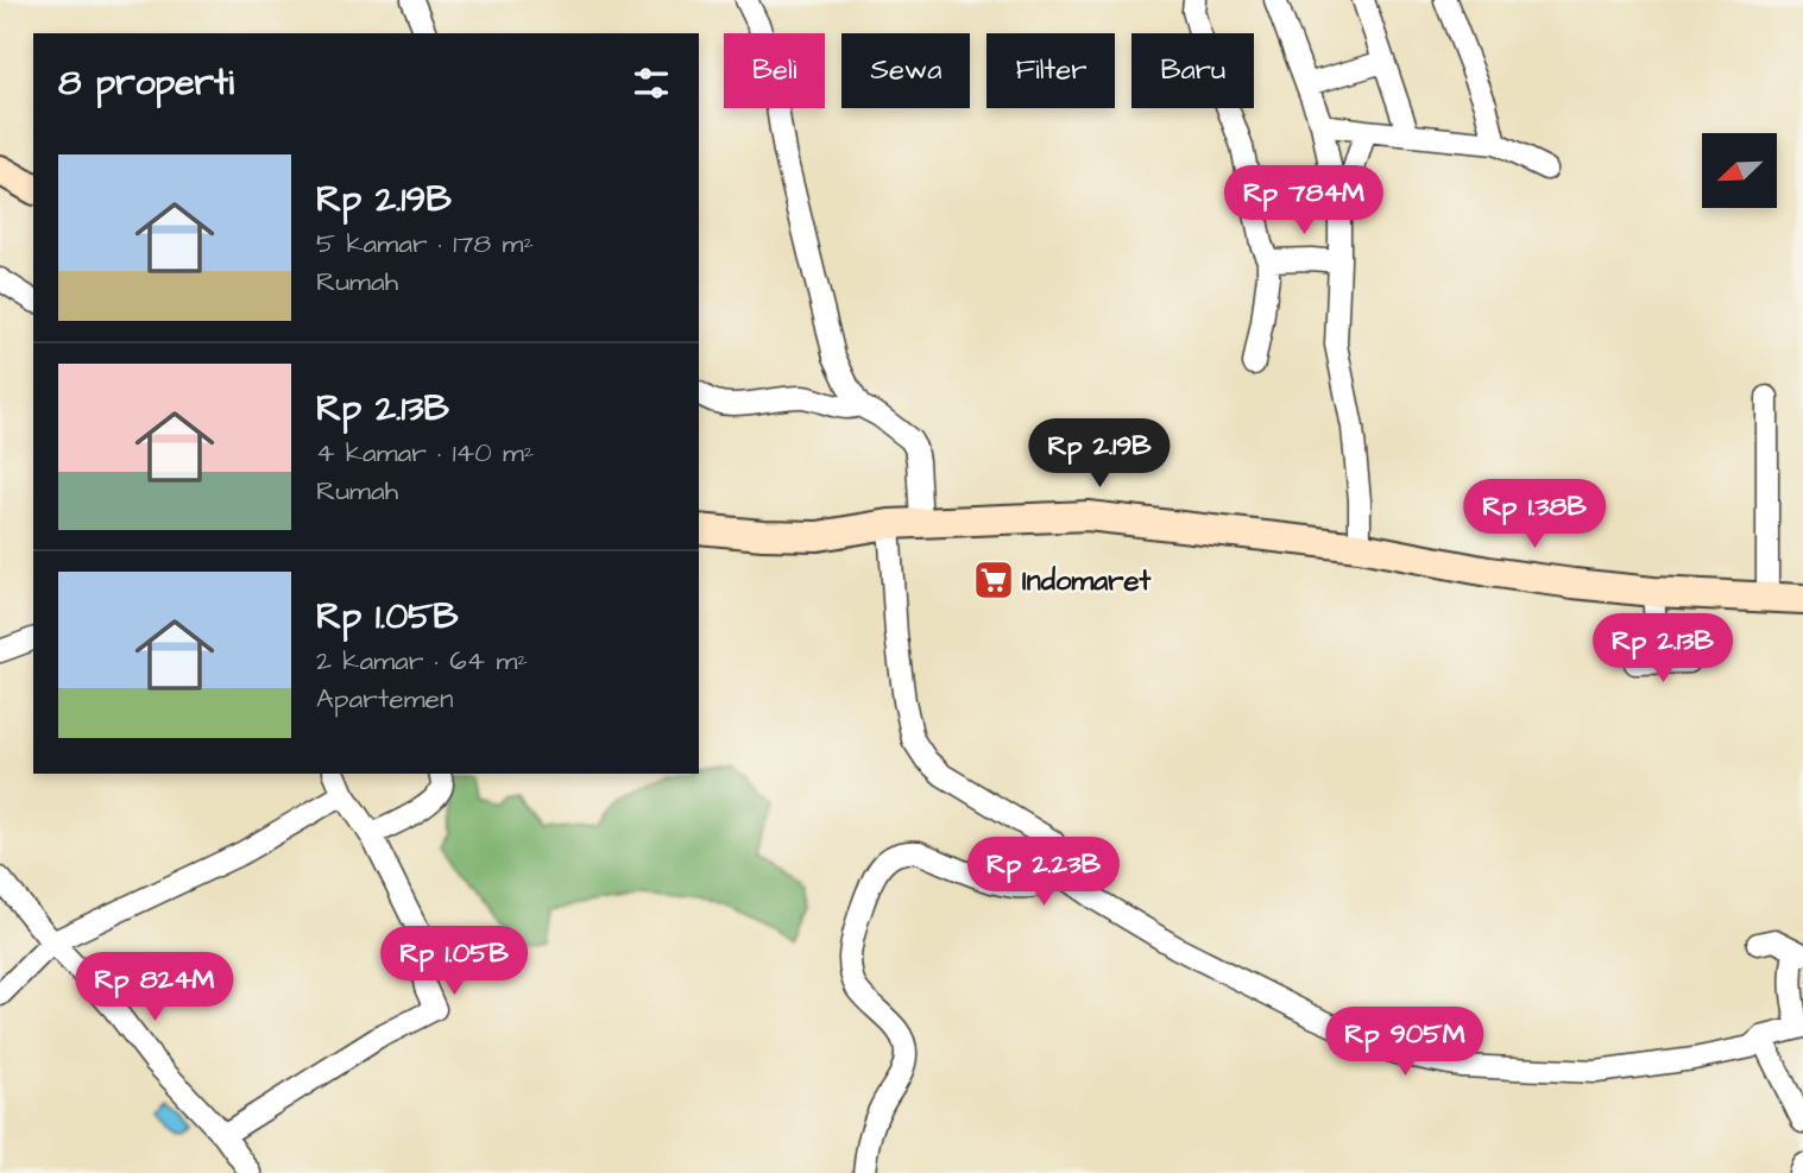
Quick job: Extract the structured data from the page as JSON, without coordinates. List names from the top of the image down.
{
  "places": {
    "supermarket": ["Indomaret"]
  },
  "north": "bottom left",
  "page": {
    "chip": [
      "Beli",
      "Sewa",
      "Filter",
      "Baru"
    ],
    "heading": "8 properti",
    "list": [
      {
        "name": "Rp 2.19B",
        "note": "5 kamar · 178 m² · Rumah"
      },
      {
        "name": "Rp 2.13B",
        "note": "4 kamar · 140 m² · Rumah"
      },
      {
        "name": "Rp 1.05B",
        "note": "2 kamar · 64 m² · Apartemen"
      }
    ],
    "price": [
      "Rp 784M",
      "Rp 2.19B",
      "Rp 1.38B",
      "Rp 2.13B",
      "Rp 2.23B",
      "Rp 1.05B",
      "Rp 824M",
      "Rp 905M"
    ]
  }
}
